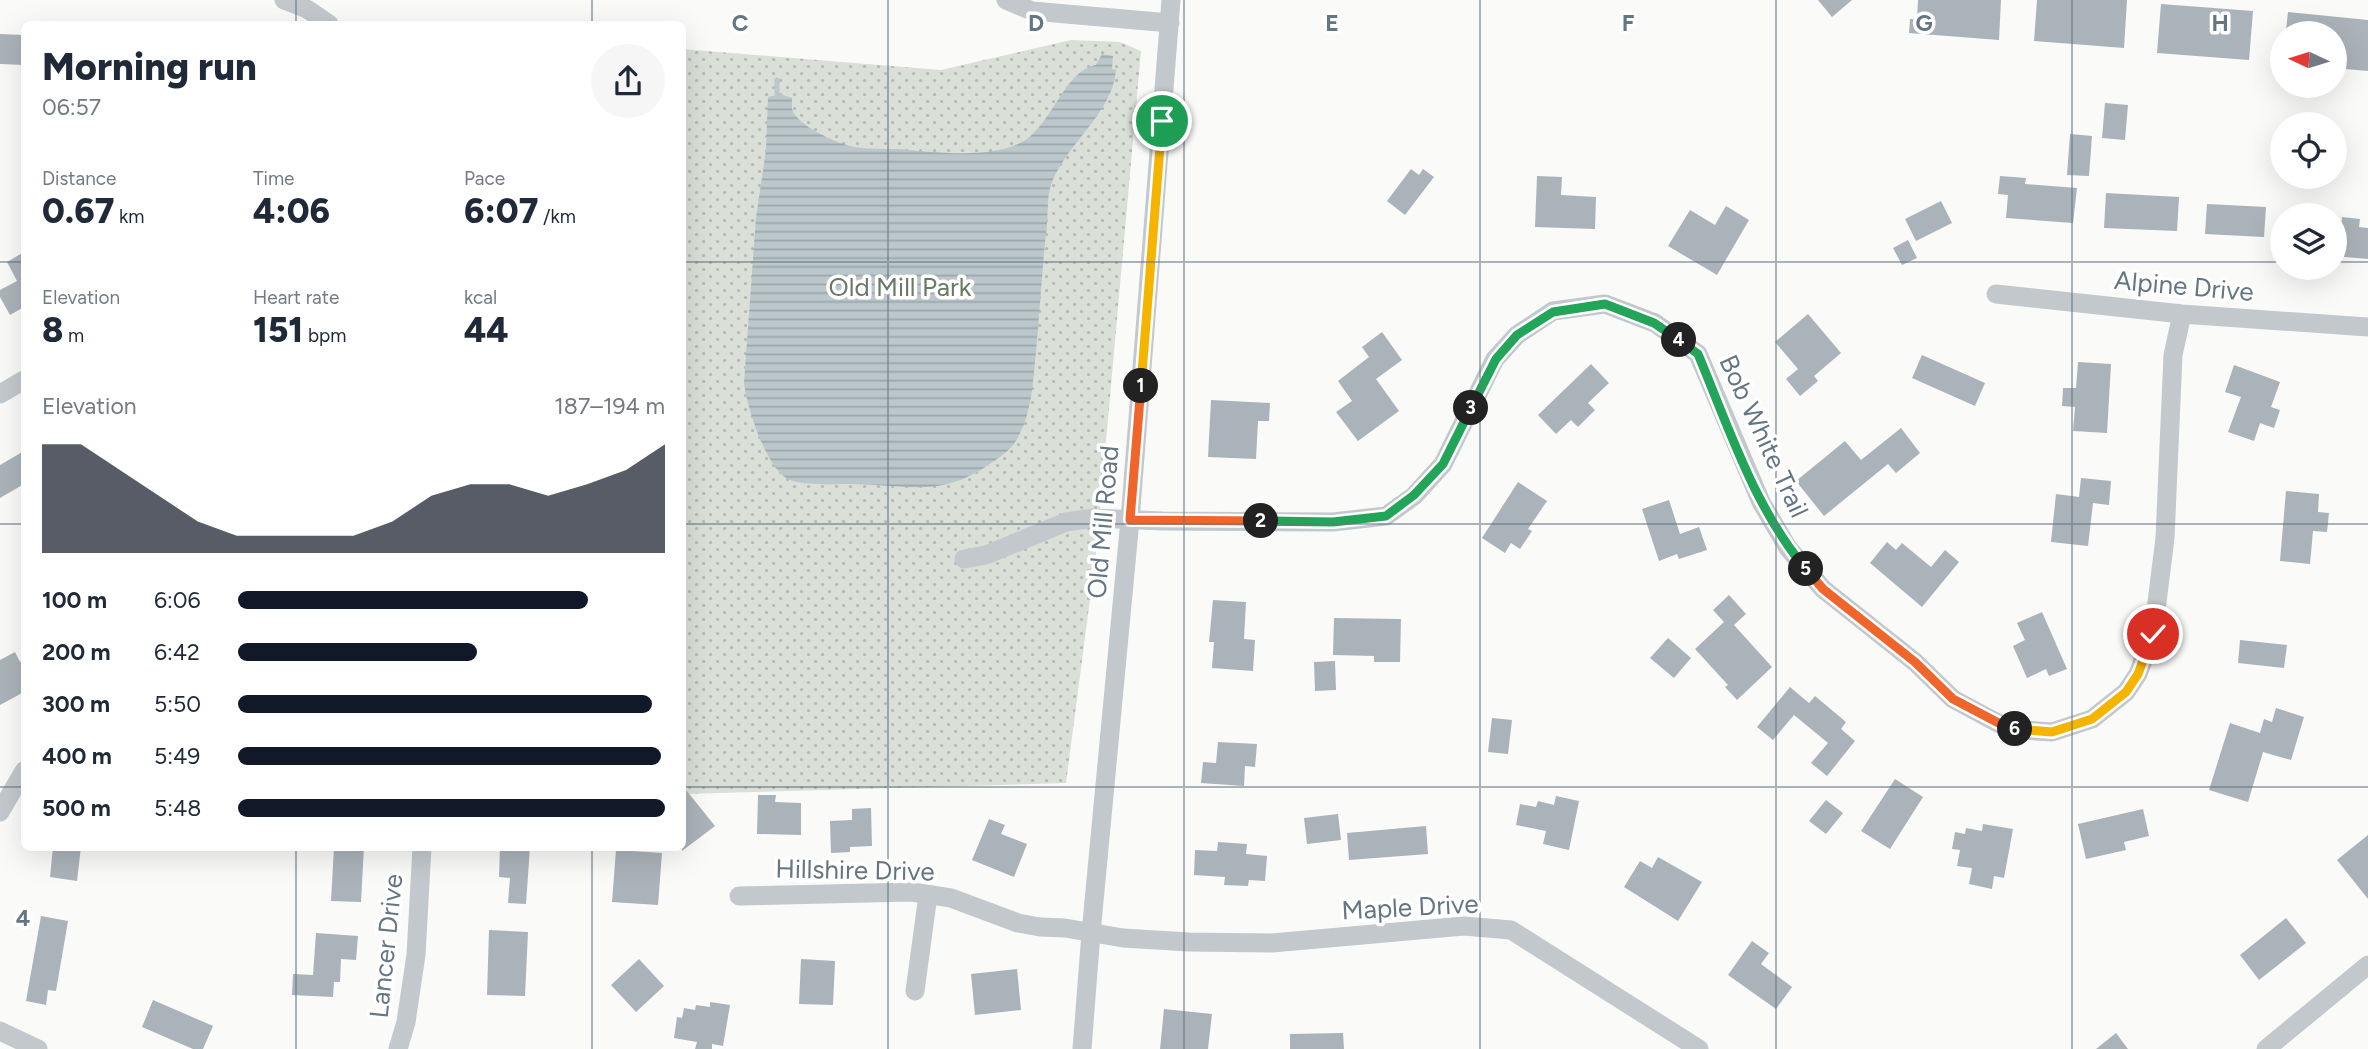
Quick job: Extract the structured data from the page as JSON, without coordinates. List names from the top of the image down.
{
  "streets": {
    "street": [
      "Alpine Drive",
      "Bob White Trail",
      "Old Mill Road",
      "Hillshire Drive",
      "Maple Drive",
      "Lancer Drive"
    ]
  },
  "crossings": [
    ["Alpine Drive", "Bob White Trail"],
    ["Bob White Trail", "Old Mill Road"],
    ["Old Mill Road", "Hillshire Drive"],
    ["Old Mill Road", "Maple Drive"],
    ["Hillshire Drive", "Maple Drive"]
  ],
  "parks": ["Old Mill Park"],
  "north": "left",
  "page": {
    "heading": ["Morning run", "06:57"],
    "stats": [
      ["Distance", "0.67 km"],
      ["Time", "4:06"],
      ["Pace", "6:07 /km"],
      ["Elevation", "8 m"],
      ["Heart rate", "151 bpm"],
      ["kcal", "44"]
    ],
    "pins": [
      "4",
      "1",
      "3",
      "2",
      "5",
      "6"
    ],
    "chart": ["Elevation", "187–194 m"],
    "list": [
      {
        "name": "100 m",
        "note": "6:06"
      },
      {
        "name": "200 m",
        "note": "6:42"
      },
      {
        "name": "300 m",
        "note": "5:50"
      },
      {
        "name": "400 m",
        "note": "5:49"
      },
      {
        "name": "500 m",
        "note": "5:48"
      }
    ]
  },
  "grid": {
    "columns": [
      "C",
      "D",
      "E",
      "F",
      "G",
      "H"
    ],
    "rows": ["4"]
  }
}
